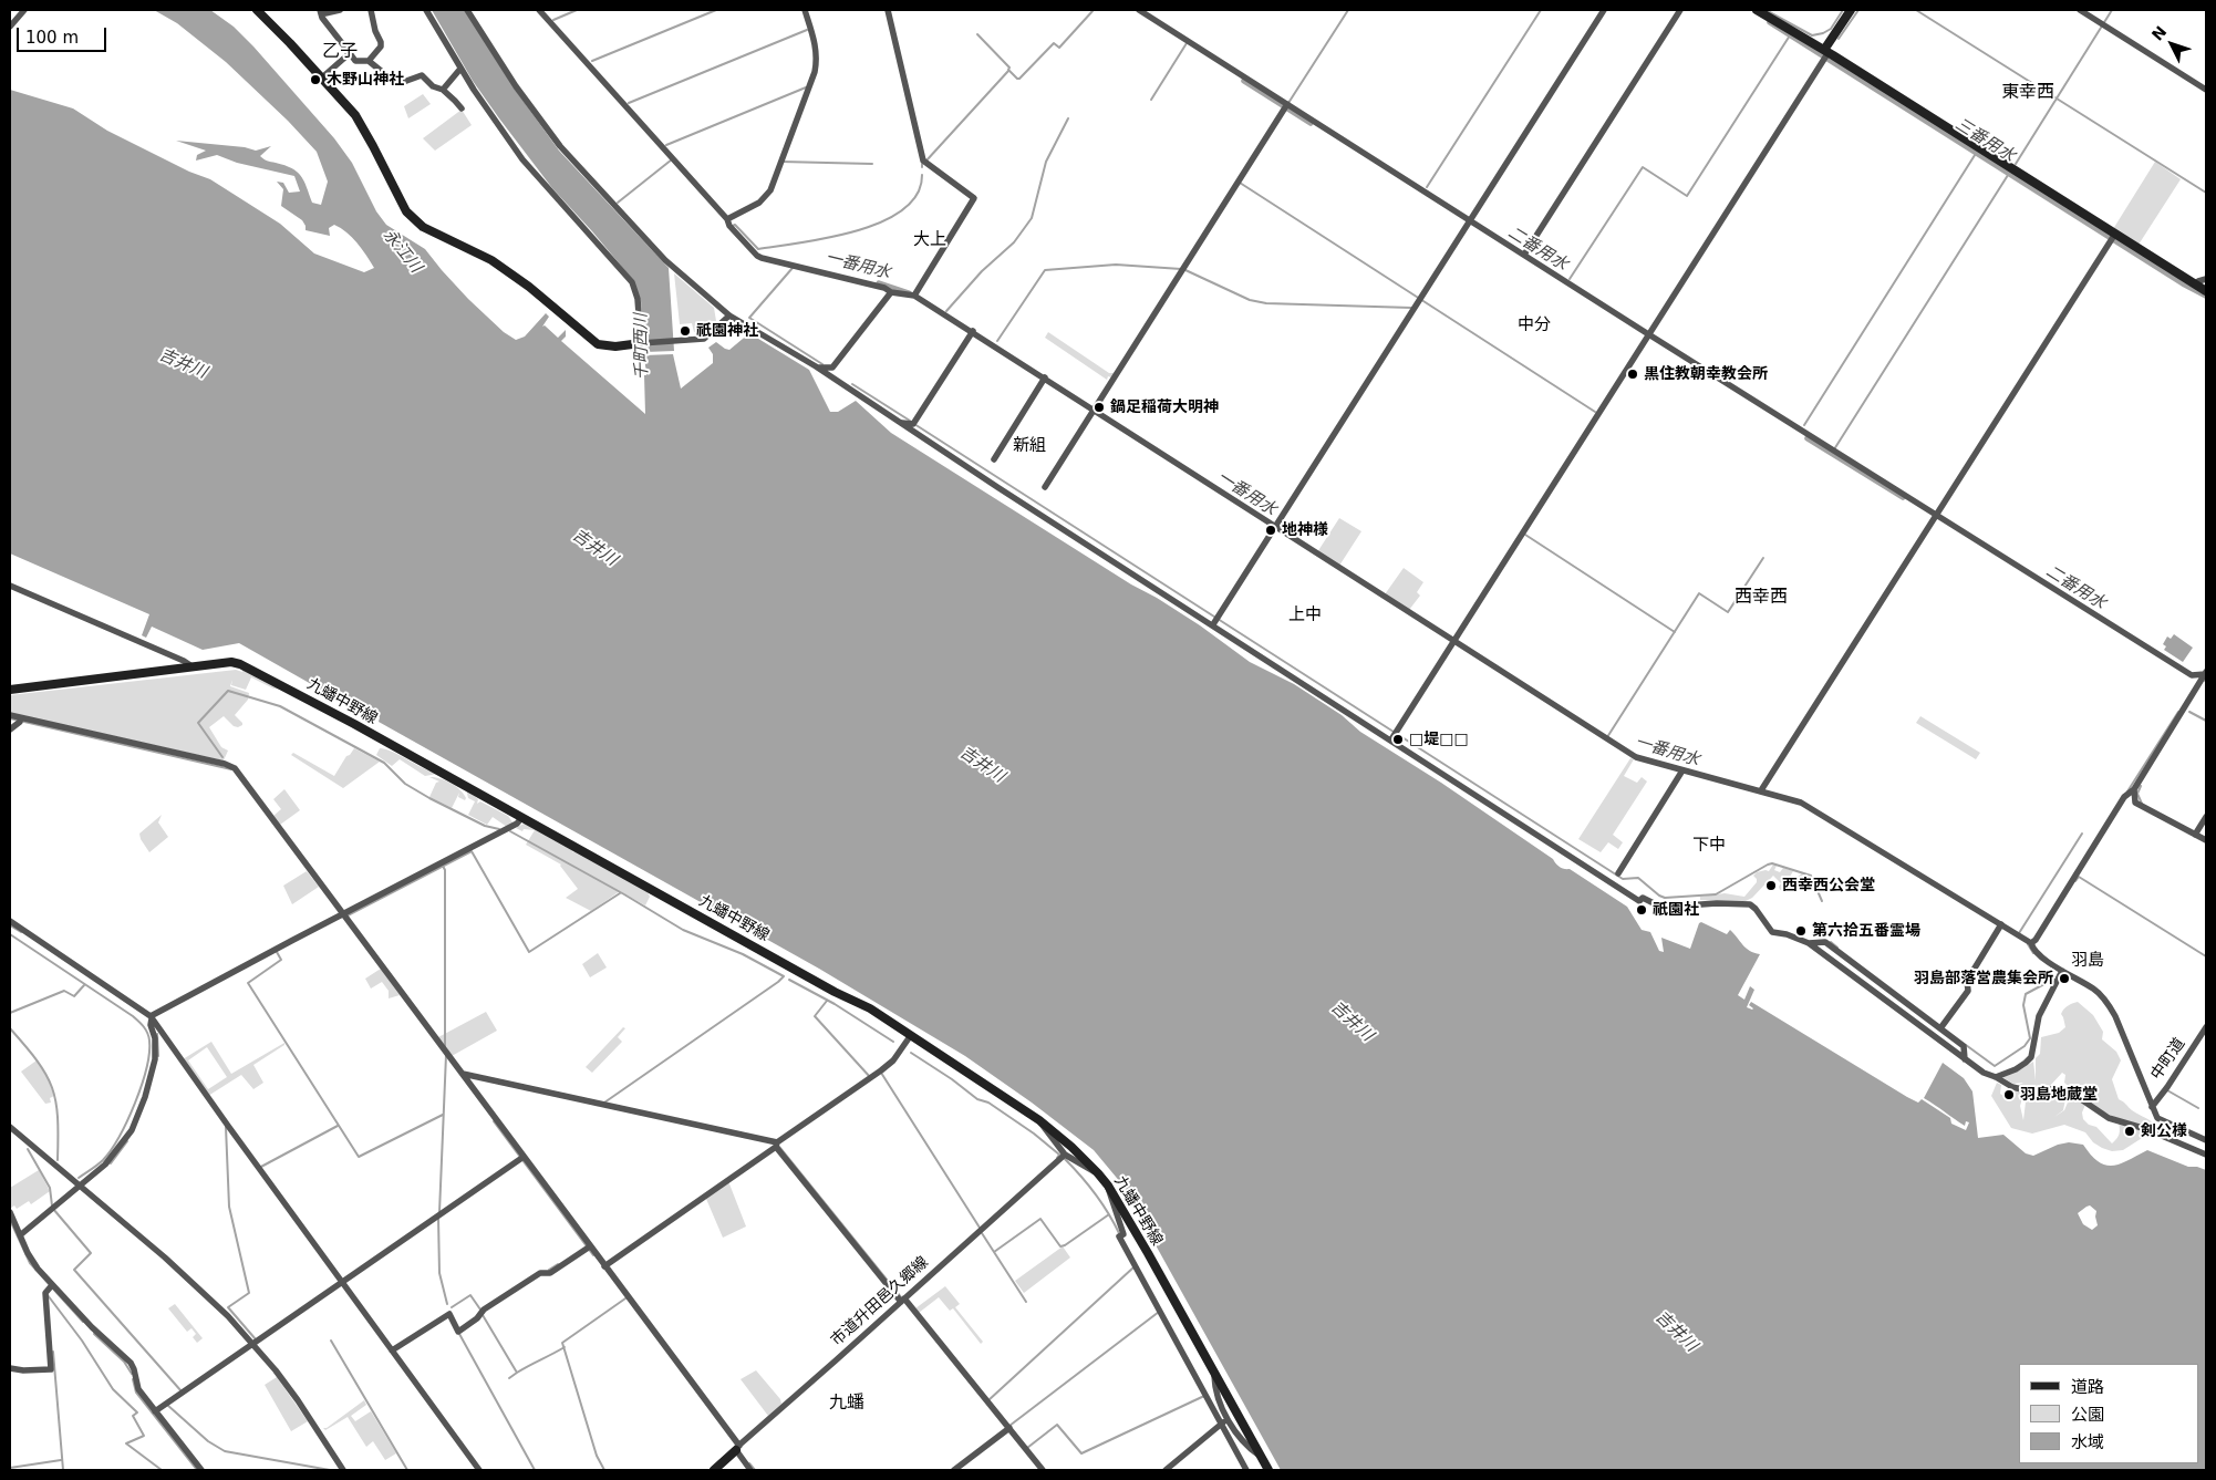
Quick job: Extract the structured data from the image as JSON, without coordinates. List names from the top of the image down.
{
  "streets": {
    "main road": ["九蟠中野線", "市道升田邑久郷線"],
    "street": ["中町道"]
  },
  "districts": [
    "乙子",
    "東幸西",
    "大上",
    "中分",
    "新組",
    "西幸西",
    "上中",
    "下中",
    "羽島",
    "九蟠"
  ],
  "water": [
    "三番用水",
    "二番用水",
    "永江川",
    "一番用水",
    "千町西川",
    "吉井川"
  ],
  "places": [
    "木野山神社",
    "祇園神社",
    "黒住教朝幸教会所",
    "鍋足稲荷大明神",
    "地神様",
    "□堤□□",
    "西幸西公会堂",
    "祇園社",
    "第六拾五番霊場",
    "羽島部落営農集会所",
    "羽島地蔵堂",
    "剣公様"
  ],
  "legend": ["道路", "公園", "水域"],
  "scale_bar": "100 m",
  "north": "top left"
}
